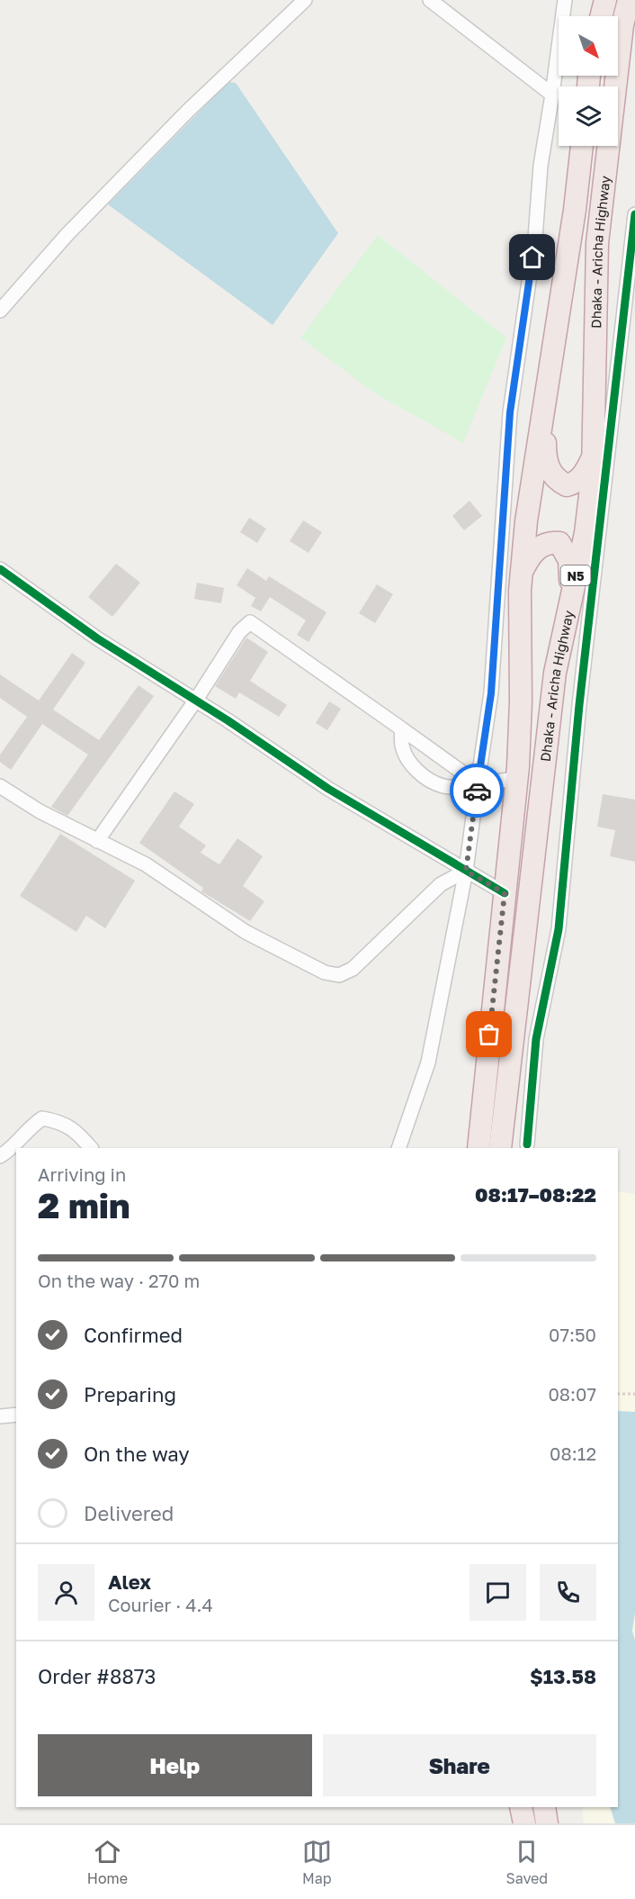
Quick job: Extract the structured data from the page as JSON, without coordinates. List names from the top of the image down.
{
  "streets": {
    "highway": ["Dhaka - Aricha Highway", "N5"]
  },
  "north": "bottom right",
  "page": {
    "heading": ["2 min", "Arriving in", "08:17–08:22"],
    "panel": [
      "Alex",
      "Courier · 4.4",
      "Order #8873",
      "$13.58"
    ],
    "bar": "On the way · 270 m",
    "list": [
      ["Confirmed", "07:50"],
      ["Preparing", "08:07"],
      ["On the way", "08:12"],
      "Delivered"
    ],
    "buttons": ["Help", "Share"],
    "tabs": ["Home", "Map", "Saved"]
  }
}
